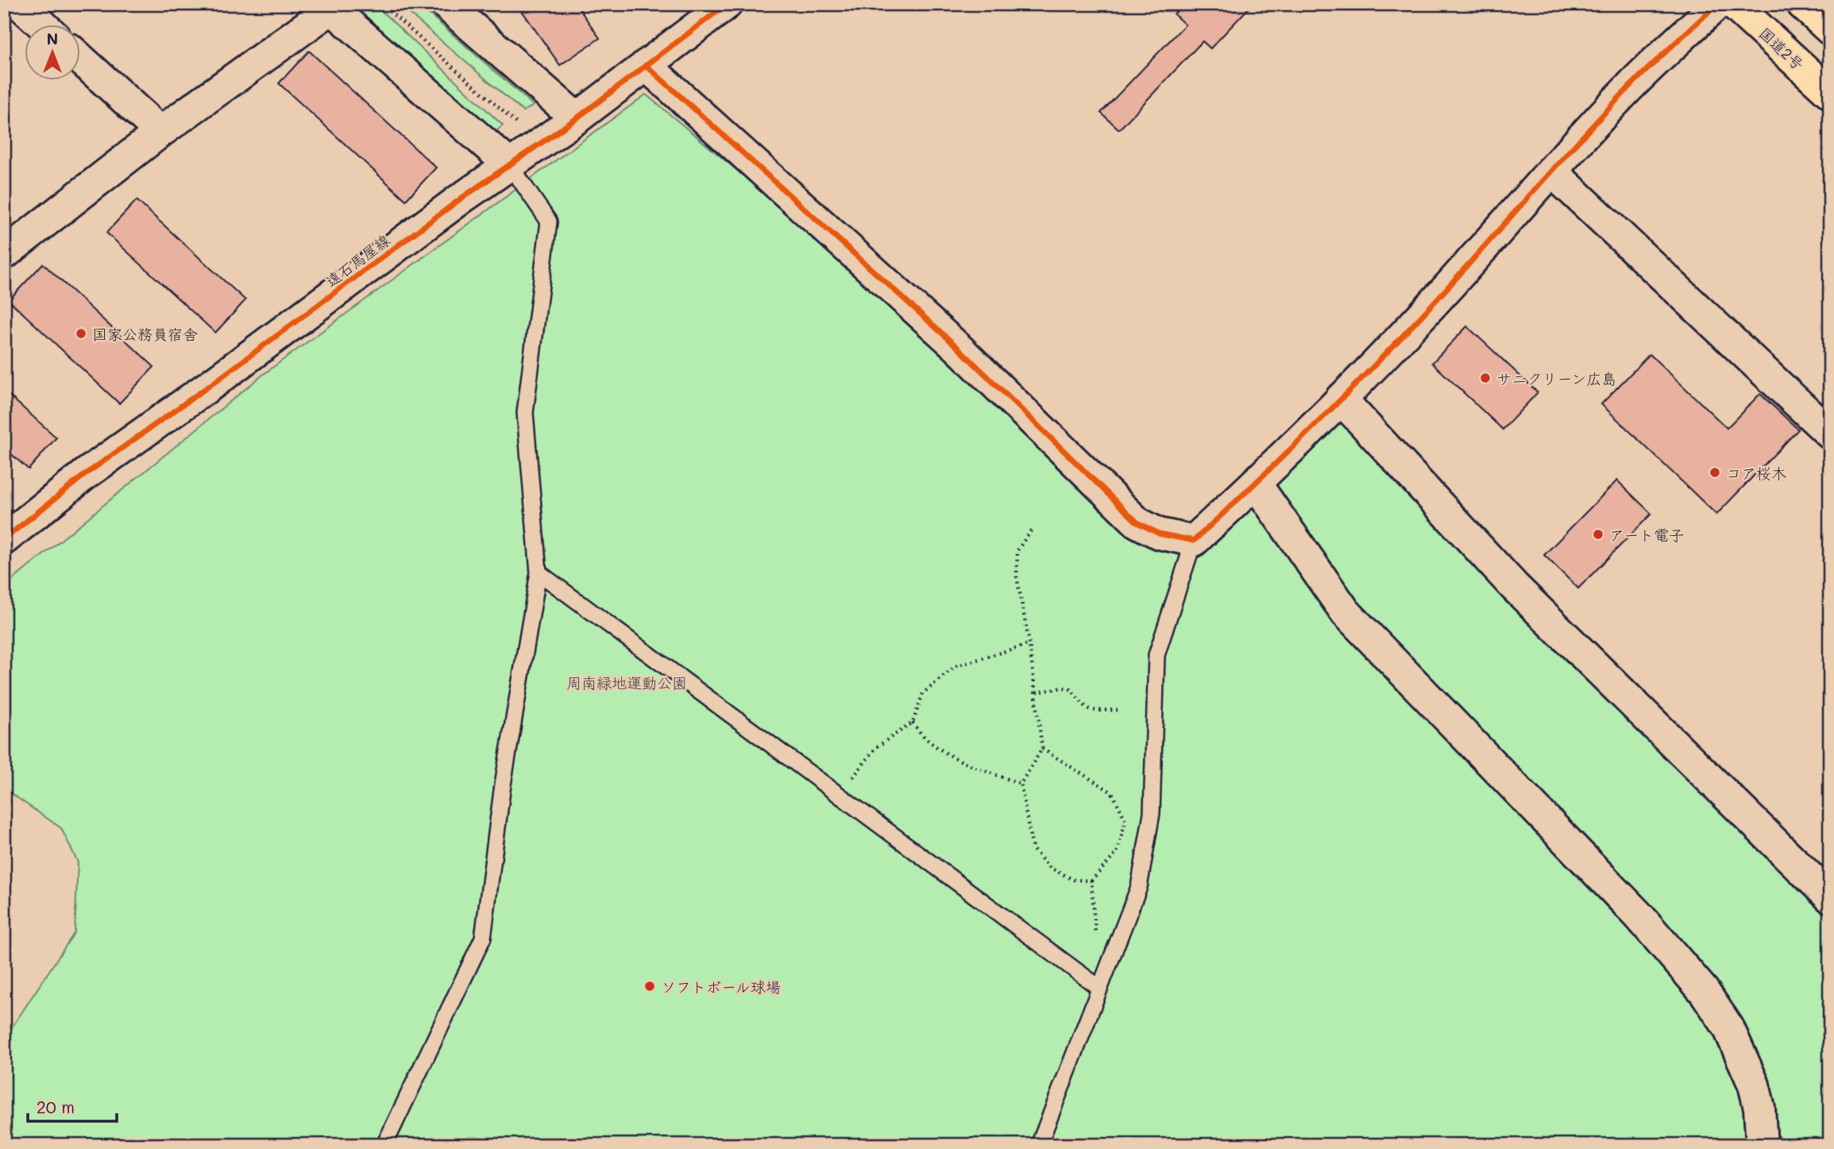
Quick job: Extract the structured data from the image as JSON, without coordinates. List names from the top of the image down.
{
  "streets": {
    "highway": ["国道2号"],
    "street": ["遠石馬屋線"]
  },
  "parks": ["周南緑地運動公園"],
  "places": [
    "国家公務員宿舎",
    "サニクリーン広島",
    "コア桜木",
    "アート電子",
    "ソフトボール球場"
  ],
  "scale_bar": "20 m",
  "north": "top"
}
